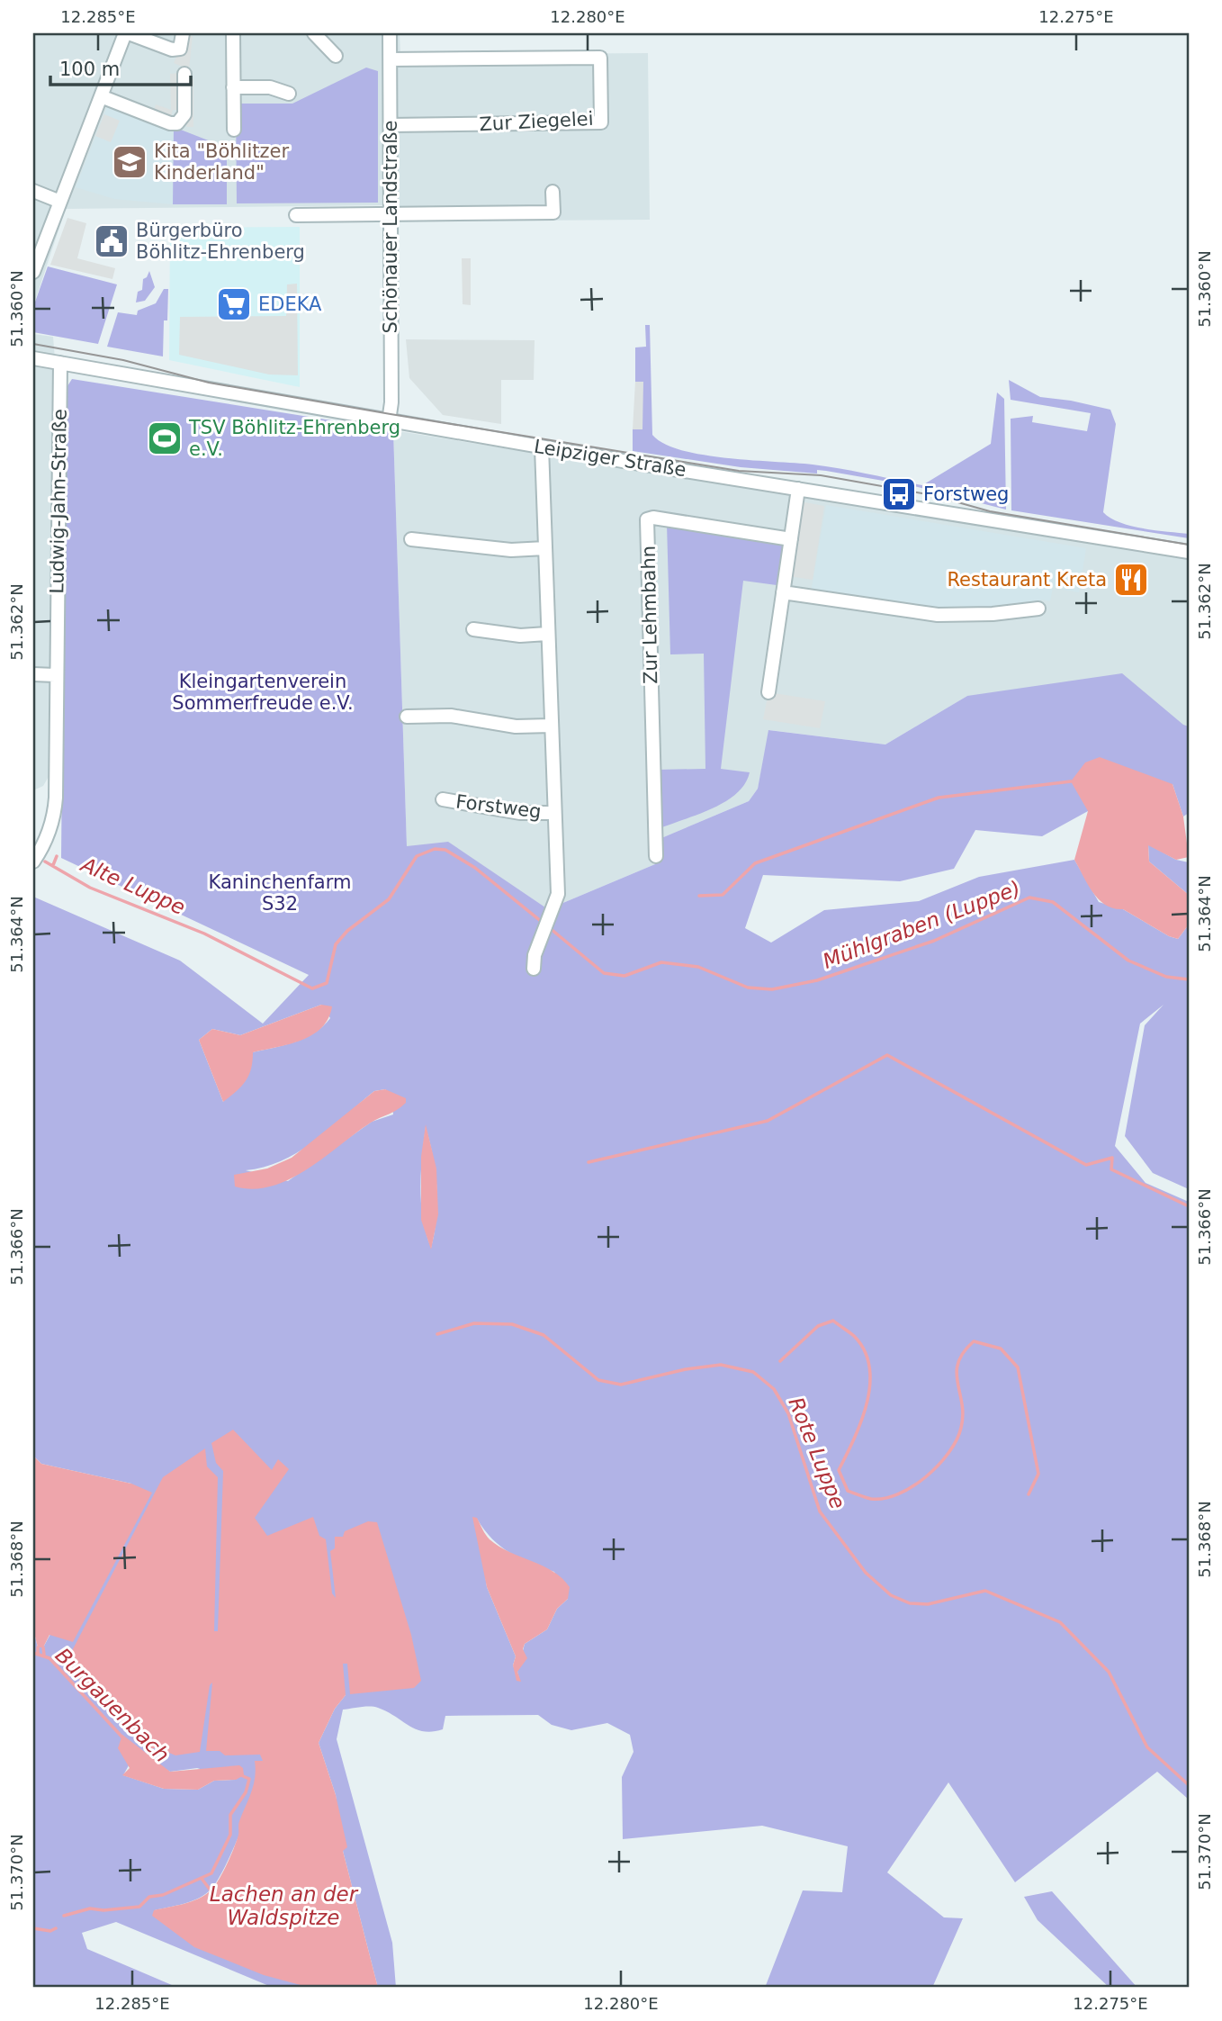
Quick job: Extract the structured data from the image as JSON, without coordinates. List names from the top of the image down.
{
  "streets": {
    "street": [
      "Zur Ziegelei",
      "Schönauer Landstraße",
      "Leipziger Straße",
      "Ludwig-Jahn-Straße",
      "Zur Lehmbahn",
      "Forstweg"
    ]
  },
  "crossings": [
    ["Zur Ziegelei", "Schönauer Landstraße"],
    ["Schönauer Landstraße", "Leipziger Straße"],
    ["Leipziger Straße", "Ludwig-Jahn-Straße"],
    ["Leipziger Straße", "Forstweg"]
  ],
  "water": [
    "Alte Luppe",
    "Mühlgraben (Luppe)",
    "Rote Luppe",
    "Burgauenbach",
    "Lachen an der Waldspitze"
  ],
  "parks": ["Kleingartenverein Sommerfreude e.V.", "Kaninchenfarm S32"],
  "places": {
    "school or university": ["Kita \"Böhlitzer Kinderland\""],
    "public building": ["Bürgerbüro Böhlitz-Ehrenberg"],
    "supermarket": ["EDEKA"],
    "sports": ["TSV Böhlitz-Ehrenberg e.V."],
    "bus stop": ["Forstweg"],
    "restaurant": ["Restaurant Kreta"]
  },
  "scale_bar": "100 m",
  "coordinates": [
    "12.285°E",
    "12.280°E",
    "12.275°E",
    "51.360°N",
    "51.362°N",
    "51.364°N",
    "51.366°N",
    "51.368°N",
    "51.370°N"
  ]
}
